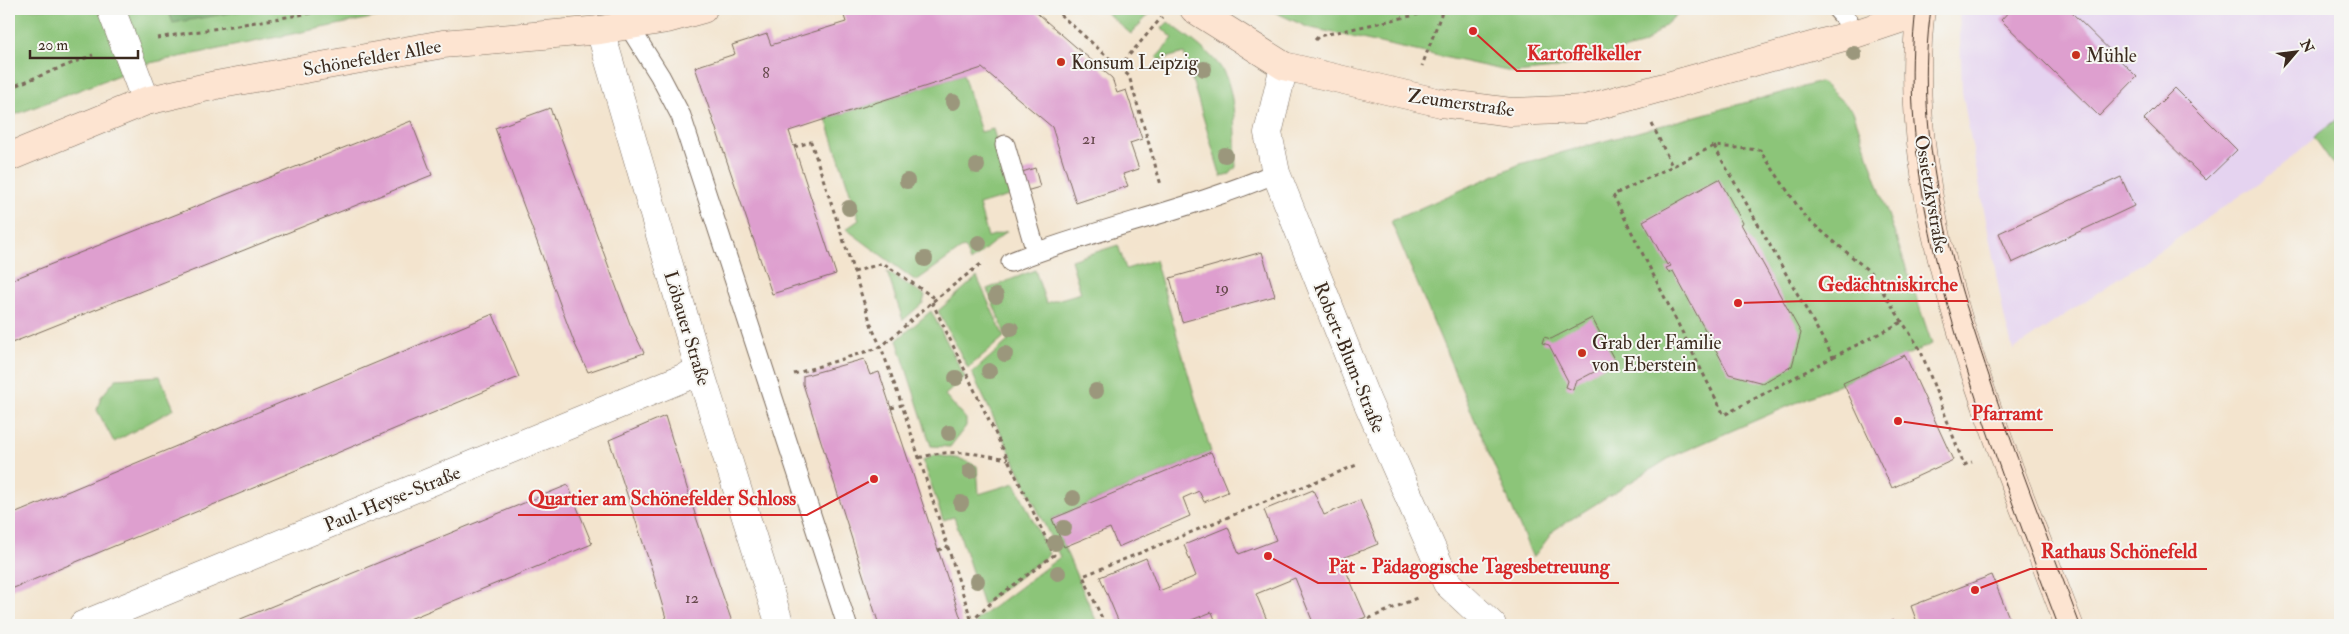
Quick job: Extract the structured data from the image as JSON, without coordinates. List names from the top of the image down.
{
  "streets": {
    "main road": ["Schönefelder Allee", "Zeumerstraße", "Ossietzkystraße"],
    "street": ["Löbauer Straße", "Robert-Blum-Straße", "Paul-Heyse-Straße"]
  },
  "crossings": [
    ["Schönefelder Allee", "Löbauer Straße"],
    ["Zeumerstraße", "Ossietzkystraße"],
    ["Zeumerstraße", "Robert-Blum-Straße"],
    ["Löbauer Straße", "Paul-Heyse-Straße"]
  ],
  "places": [
    "Kartoffelkeller",
    "Mühle",
    "Konsum Leipzig",
    "Gedächtniskirche",
    "Grab der Familie von Eberstein",
    "Pfarramt",
    "Quartier am Schönefelder Schloss",
    "Pät - Pädagogische Tagesbetreuung",
    "Rathaus Schönefeld"
  ],
  "house_numbers": [
    "8",
    "21",
    "19",
    "12"
  ],
  "scale_bar": "20 m",
  "north": "top right"
}
